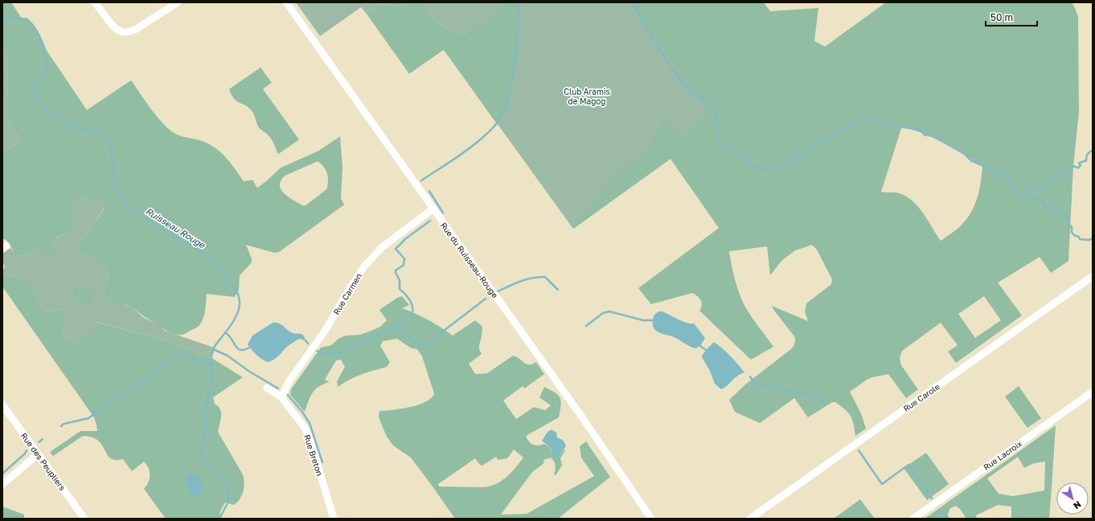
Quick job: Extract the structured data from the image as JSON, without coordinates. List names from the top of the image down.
{
  "streets": {
    "street": [
      "Rue du Ruisseau-Rouge",
      "Rue Carmen",
      "Rue Carole",
      "Rue Breton",
      "Rue Lacroix",
      "Rue des Peupliers"
    ]
  },
  "crossings": [
    ["Rue du Ruisseau-Rouge", "Rue Carmen"],
    ["Rue Carmen", "Rue Breton"]
  ],
  "water": ["Ruisseau Rouge"],
  "parks": ["Club Aramis de Magog"],
  "scale_bar": "50 m",
  "north": "bottom right"
}
